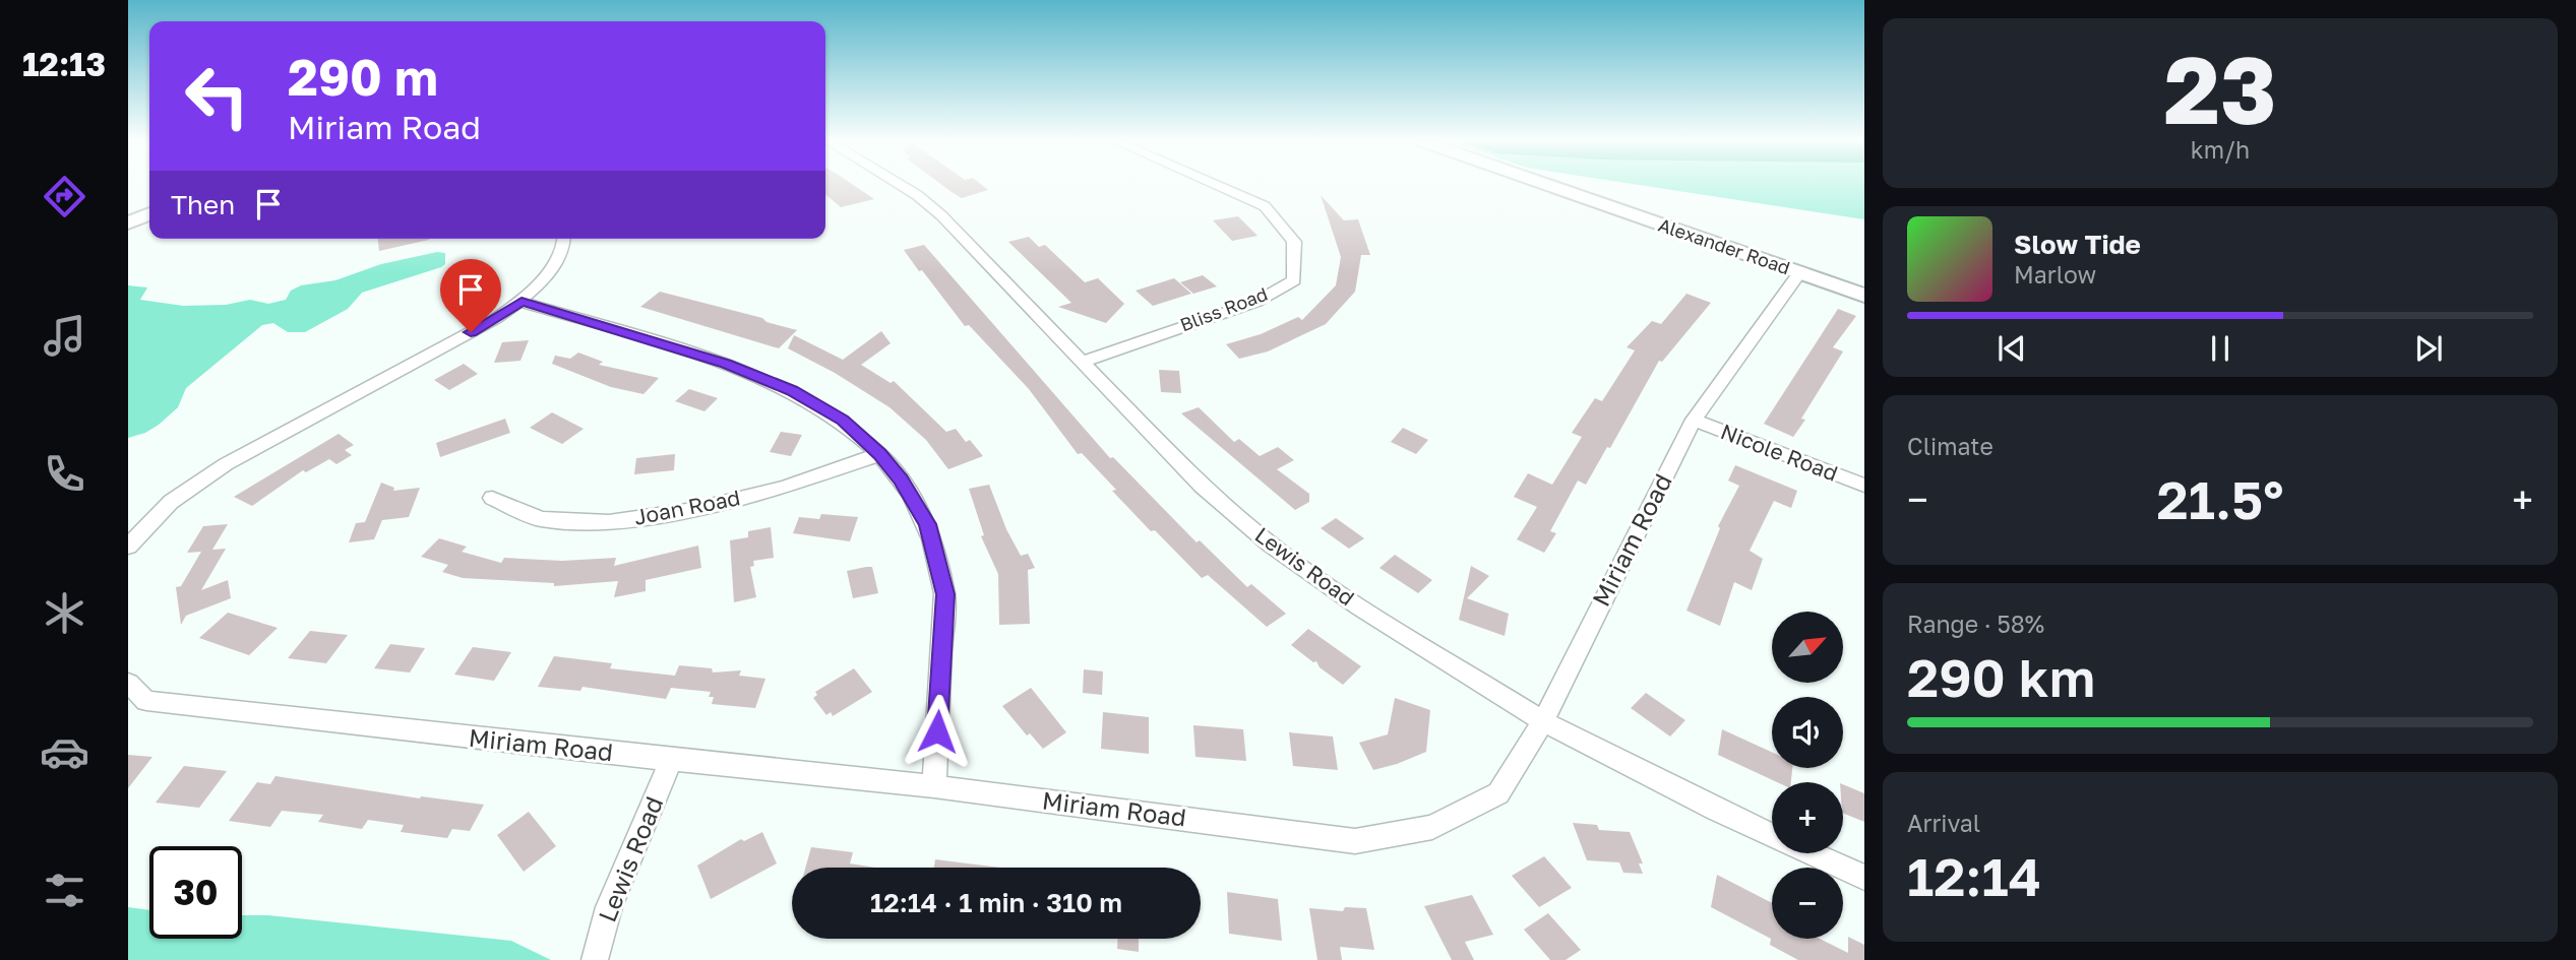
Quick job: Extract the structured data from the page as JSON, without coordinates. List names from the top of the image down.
{
  "streets": {
    "street": [
      "Alexander Road",
      "Bliss Road",
      "Nicole Road",
      "Joan Road",
      "Miriam Road",
      "Lewis Road"
    ]
  },
  "crossings": [
    ["Alexander Road", "Miriam Road"],
    ["Bliss Road", "Lewis Road"],
    ["Nicole Road", "Miriam Road"],
    ["Miriam Road", "Lewis Road"]
  ],
  "north": "top right",
  "page": {
    "tabs": "12:13",
    "tile": [
      ["23", "km/h"],
      "Climate",
      ["Range · 58%", "290 km"],
      ["Arrival", "12:14"]
    ],
    "turn": ["290 m", "Miriam Road"],
    "then": "Then",
    "song": ["Slow Tide", "Marlow"],
    "heat": ["−", "21.5°", "+"],
    "map_buttons": ["+", "−"],
    "limit": "30",
    "trip": "12:14 · 1 min · 310 m"
  }
}
